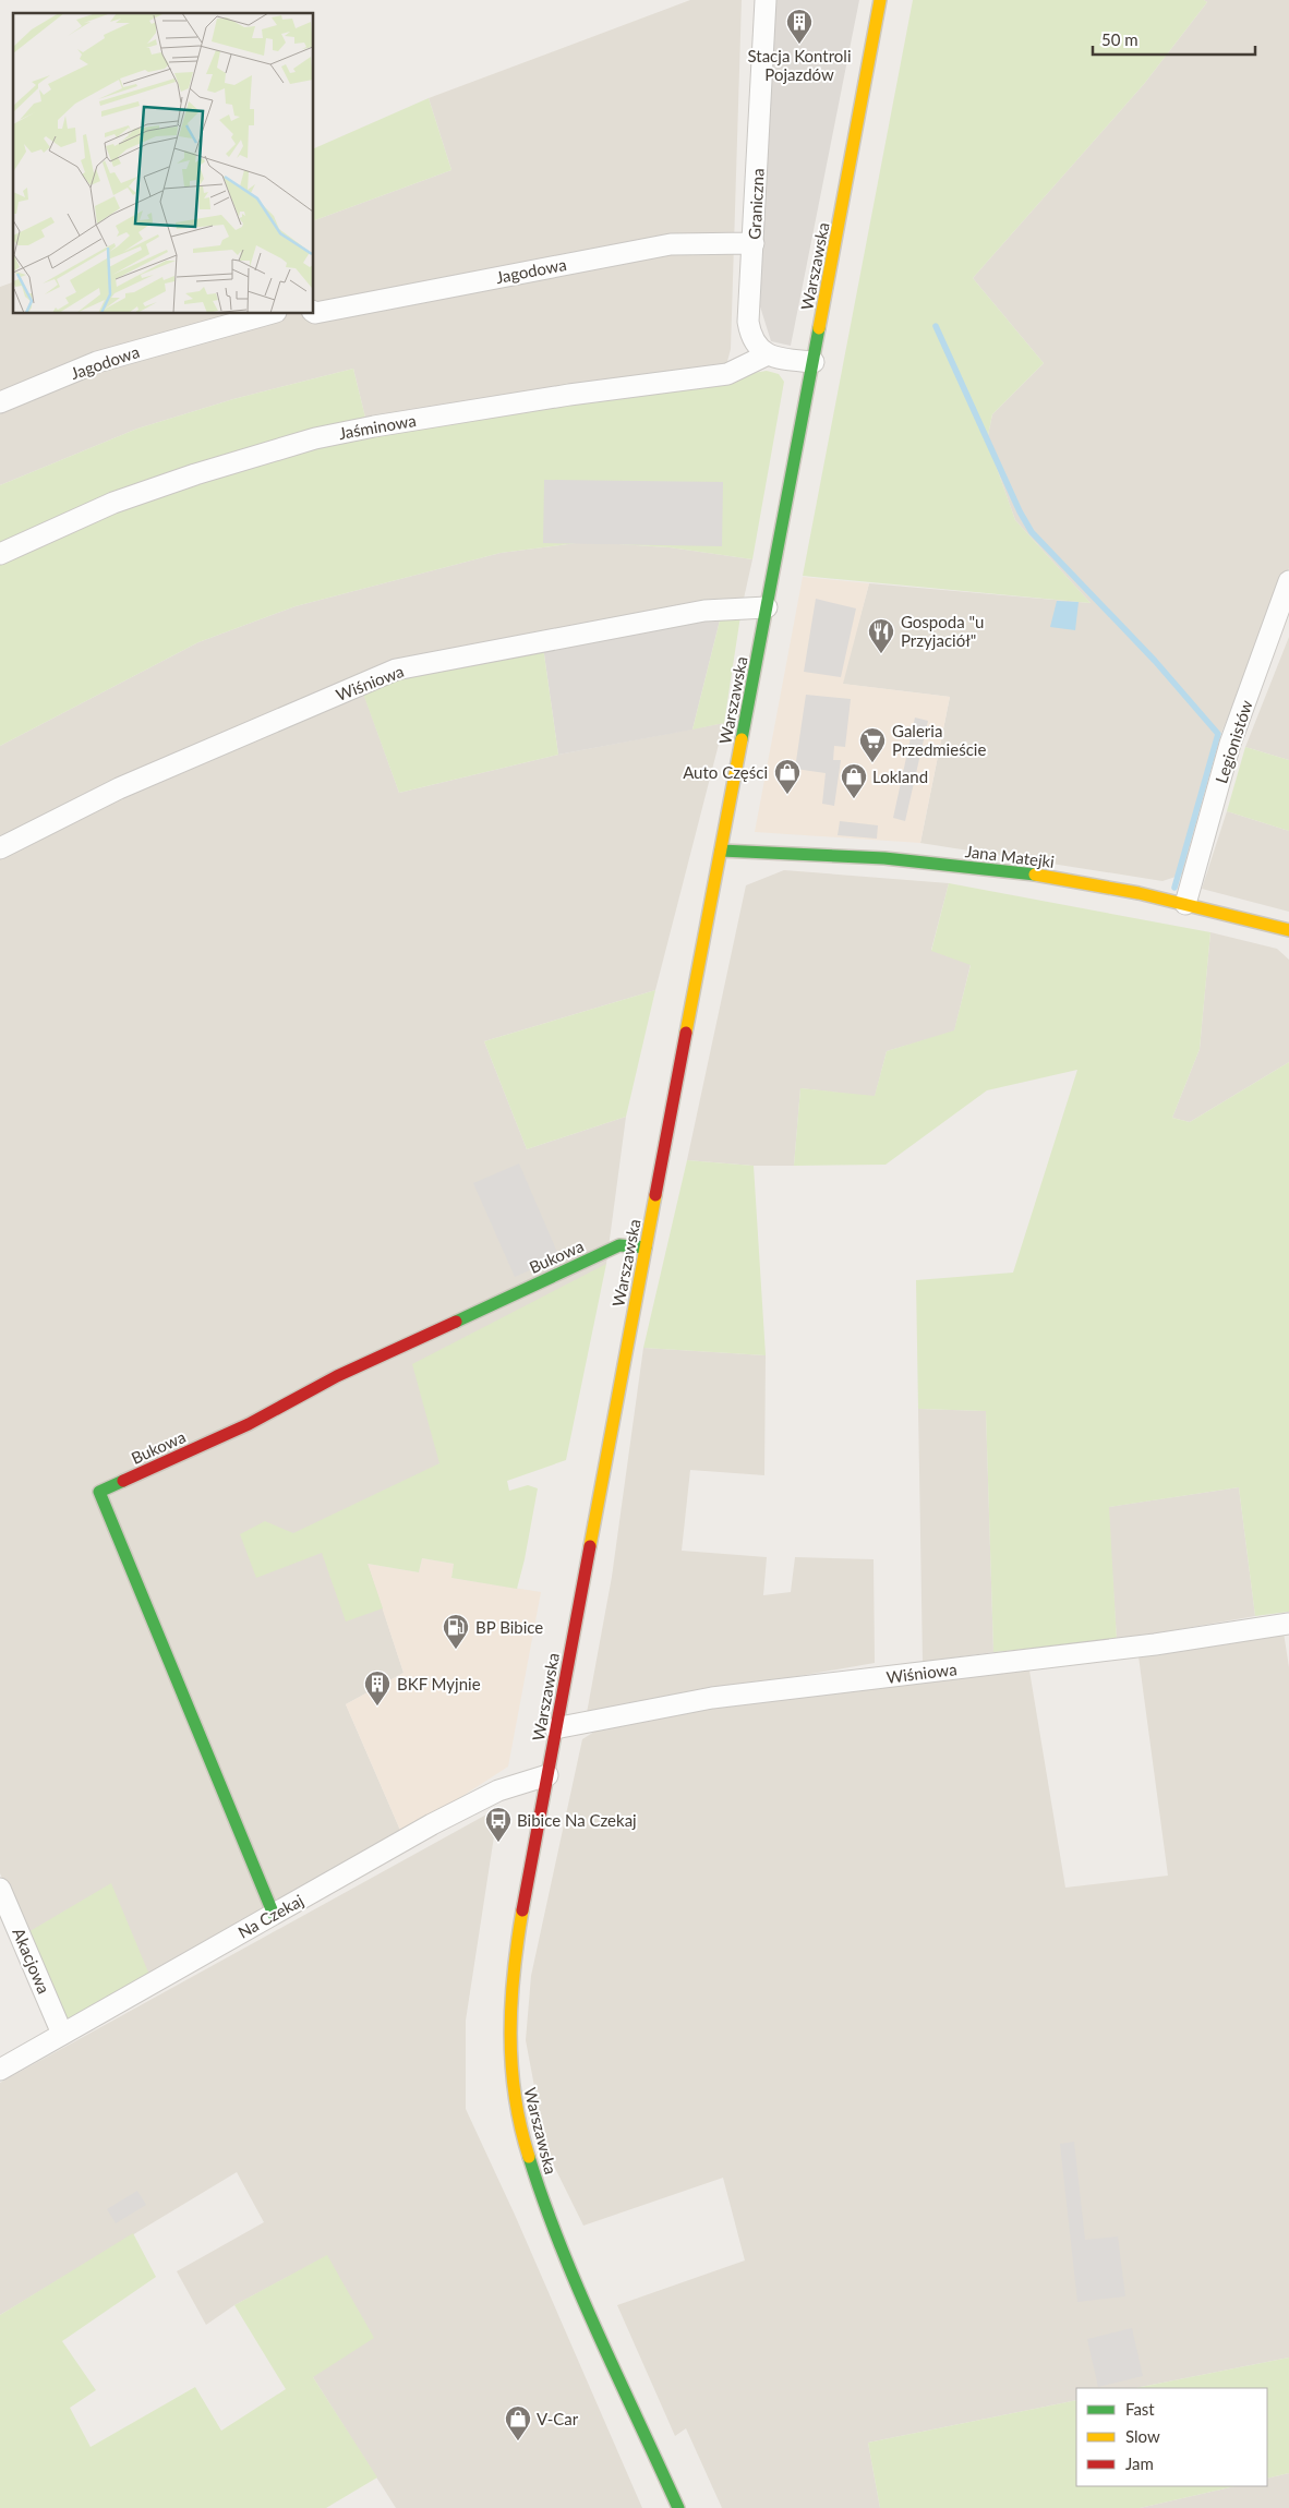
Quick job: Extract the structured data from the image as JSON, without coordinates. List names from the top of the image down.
{
  "streets": {
    "main road": ["Warszawska", "Jana Matejki", "Bukowa"],
    "street": [
      "Graniczna",
      "Jagodowa",
      "Jaśminowa",
      "Wiśniowa",
      "Legionistów",
      "Na Czekaj",
      "Akacjowa"
    ]
  },
  "crossings": [
    ["Graniczna", "Jagodowa"],
    ["Graniczna", "Jaśminowa"],
    ["Warszawska", "Wiśniowa"],
    ["Warszawska", "Jana Matejki"],
    ["Warszawska", "Bukowa"],
    ["Warszawska", "Na Czekaj"],
    ["Legionistów", "Jana Matejki"],
    ["Bukowa", "Na Czekaj"],
    ["Na Czekaj", "Akacjowa"]
  ],
  "places": {
    "building": ["Stacja Kontroli Pojazdów", "BKF Myjnie"],
    "restaurant": ["Gospoda \"u Przyjaciół\""],
    "supermarket": ["Galeria Przedmieście"],
    "shop": ["Auto Części", "Lokland", "V-Car"],
    "fuel station": ["BP Bibice"],
    "bus stop": ["Bibice Na Czekaj"]
  },
  "legend": ["Fast", "Slow", "Jam"],
  "scale_bar": "50 m"
}
